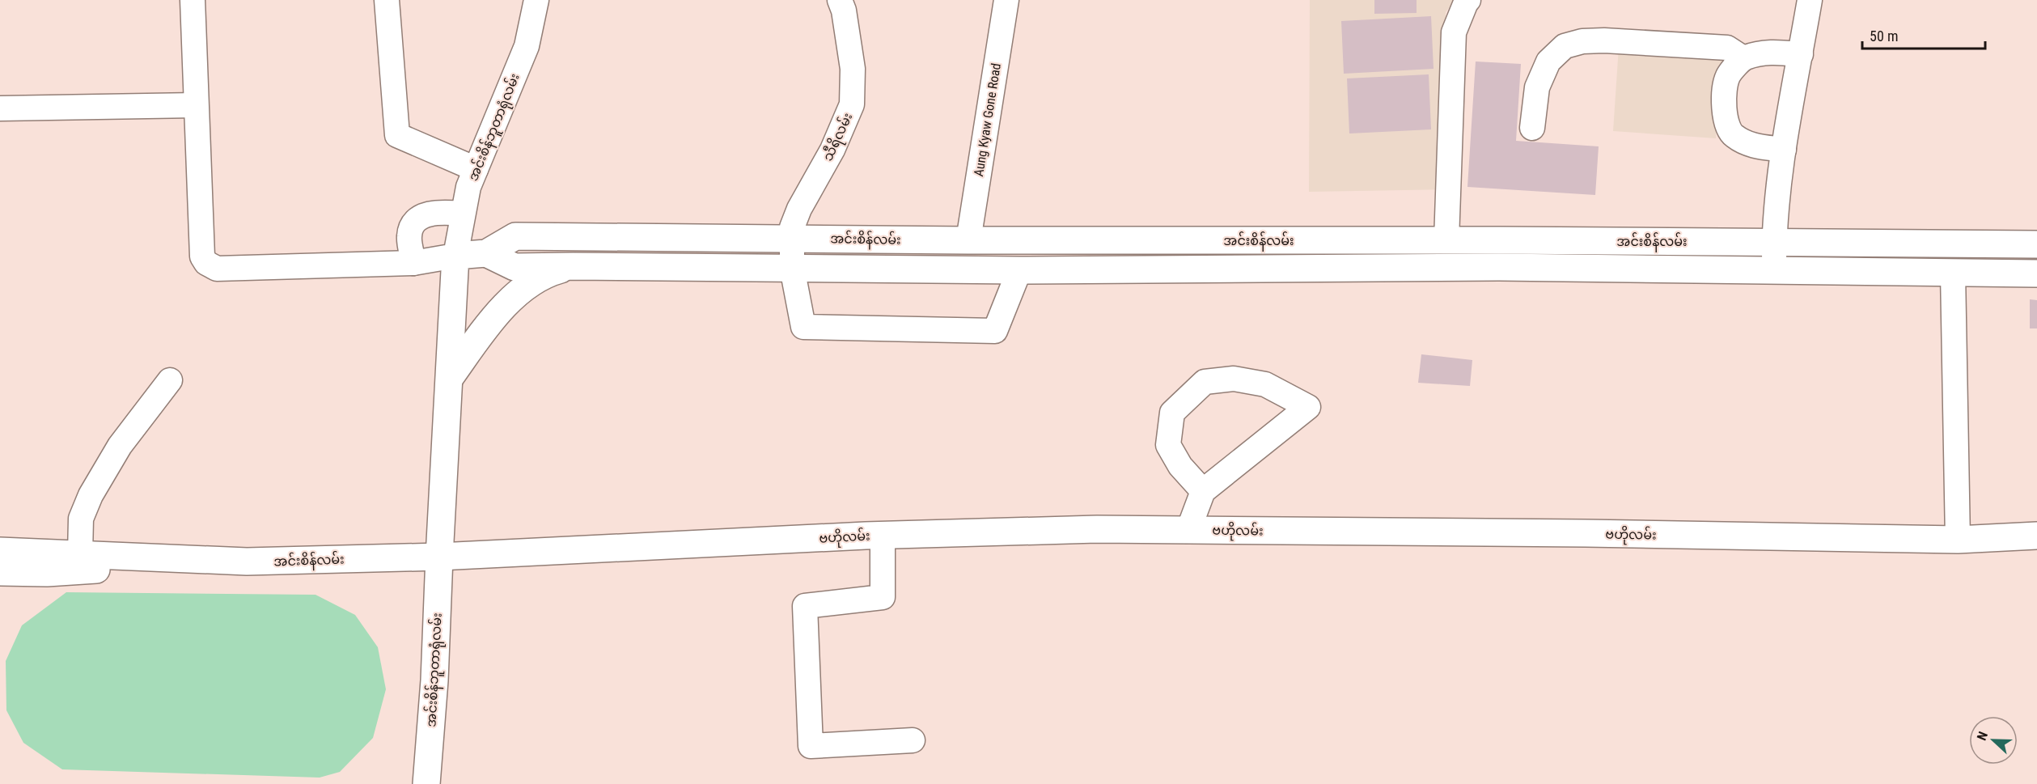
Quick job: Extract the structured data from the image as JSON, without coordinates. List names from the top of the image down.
{
  "streets": {
    "main road": ["အင်းစိန်ဘူတာရုံလမ်း", "အင်းစိန်လမ်း", "ဗဟိုလမ်း"],
    "street": ["Aung Kyaw Gone Road", "သီရိလမ်း"]
  },
  "crossings": [
    ["Aung Kyaw Gone Road", "အင်းစိန်လမ်း"],
    ["အင်းစိန်ဘူတာရုံလမ်း", "အင်းစိန်လမ်း"],
    ["အင်းစိန်ဘူတာရုံလမ်း", "ဗဟိုလမ်း"],
    ["သီရိလမ်း", "အင်းစိန်လမ်း"],
    ["အင်းစိန်လမ်း", "ဗဟိုလမ်း"]
  ],
  "scale_bar": "50 m",
  "north": "left"
}
